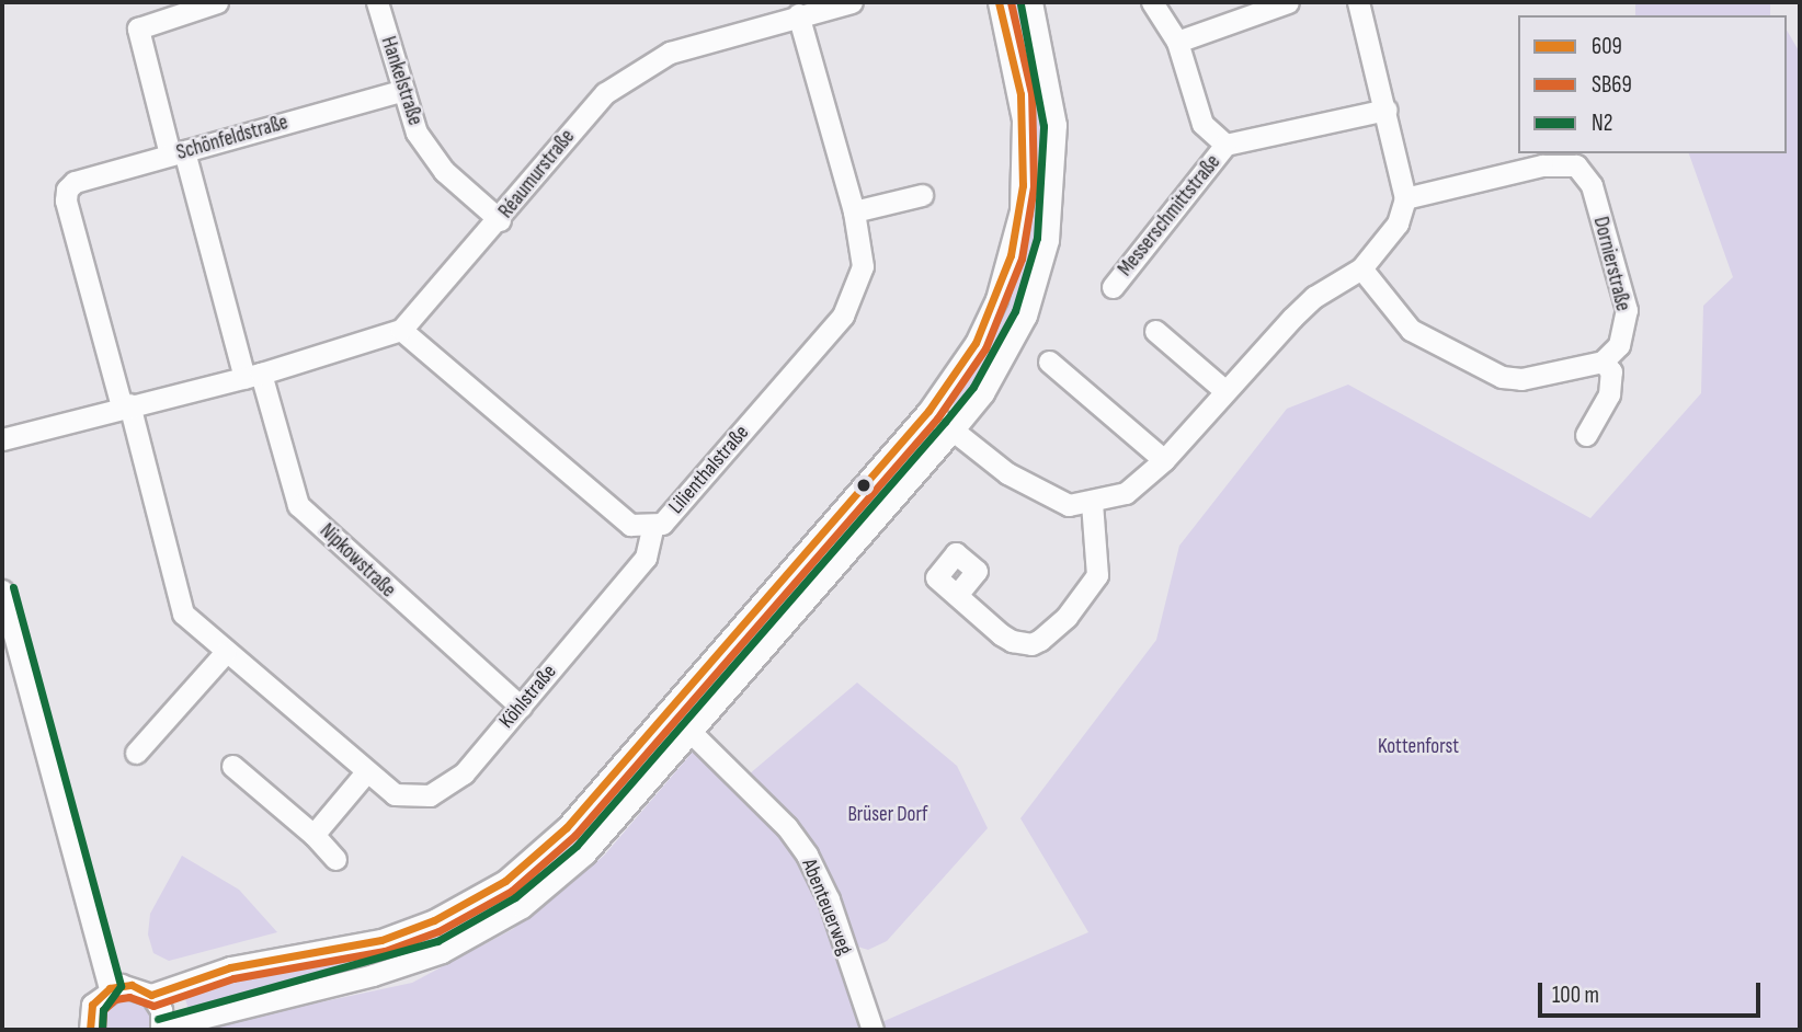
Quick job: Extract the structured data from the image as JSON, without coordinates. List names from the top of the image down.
{
  "streets": {
    "street": [
      "Hankelstraße",
      "Schönfeldstraße",
      "Réaumurstraße",
      "Messerschmittstraße",
      "Dornierstraße",
      "Lilienthalstraße",
      "Nipkowstraße",
      "Köhlstraße",
      "Abenteuerweg"
    ]
  },
  "crossings": [
    ["Hankelstraße", "Schönfeldstraße"],
    ["Hankelstraße", "Réaumurstraße"],
    ["Schönfeldstraße", "Köhlstraße"],
    ["Réaumurstraße", "Lilienthalstraße"],
    ["Lilienthalstraße", "Köhlstraße"],
    ["Nipkowstraße", "Köhlstraße"]
  ],
  "parks": ["Kottenforst", "Brüser Dorf"],
  "lines": ["transit line 609", "transit line SB69", "transit line N2"],
  "legend": ["609", "SB69", "N2"],
  "scale_bar": "100 m"
}
